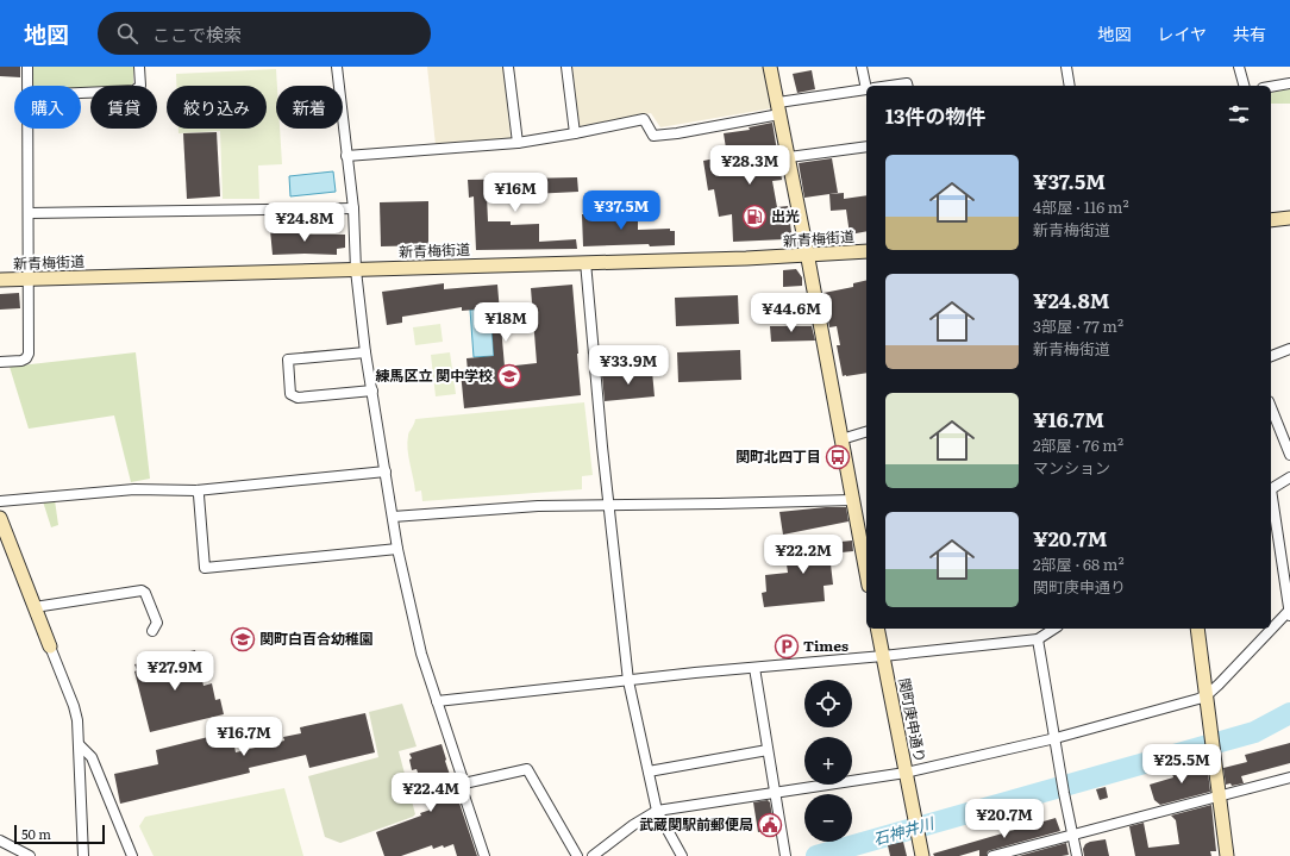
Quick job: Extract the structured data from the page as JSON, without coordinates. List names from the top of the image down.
{
  "streets": {
    "street": ["新青梅街道", "関町庚申通り"]
  },
  "water": ["石神井川"],
  "places": {
    "fuel station": ["出光"],
    "school or university": ["練馬区立 関中学校", "関町白百合幼稚園"],
    "bus stop": ["関町北四丁目"],
    "parking": ["Times"],
    "public building": ["武蔵関駅前郵便局"]
  },
  "scale_bar": "50 m",
  "page": {
    "header": "地図",
    "search": "ここで検索",
    "nav": ["地図", "レイヤ", "共有"],
    "chip": [
      "購入",
      "賃貸",
      "絞り込み",
      "新着"
    ],
    "heading": "13件の物件",
    "list": [
      {
        "name": "¥37.5M",
        "note": "4部屋 · 116 m² · 新青梅街道"
      },
      {
        "name": "¥24.8M",
        "note": "3部屋 · 77 m² · 新青梅街道"
      },
      {
        "name": "¥16.7M",
        "note": "2部屋 · 76 m² · マンション"
      },
      {
        "name": "¥20.7M",
        "note": "2部屋 · 68 m² · 関町庚申通り"
      }
    ],
    "price": [
      "¥28.3M",
      "¥16M",
      "¥37.5M",
      "¥24.8M",
      "¥44.6M",
      "¥18M",
      "¥33.9M",
      "¥22.2M",
      "¥27.9M",
      "¥16.7M",
      "¥25.5M",
      "¥22.4M",
      "¥20.7M"
    ],
    "map_buttons": ["+", "−"],
    "scale": "50 m"
  }
}
